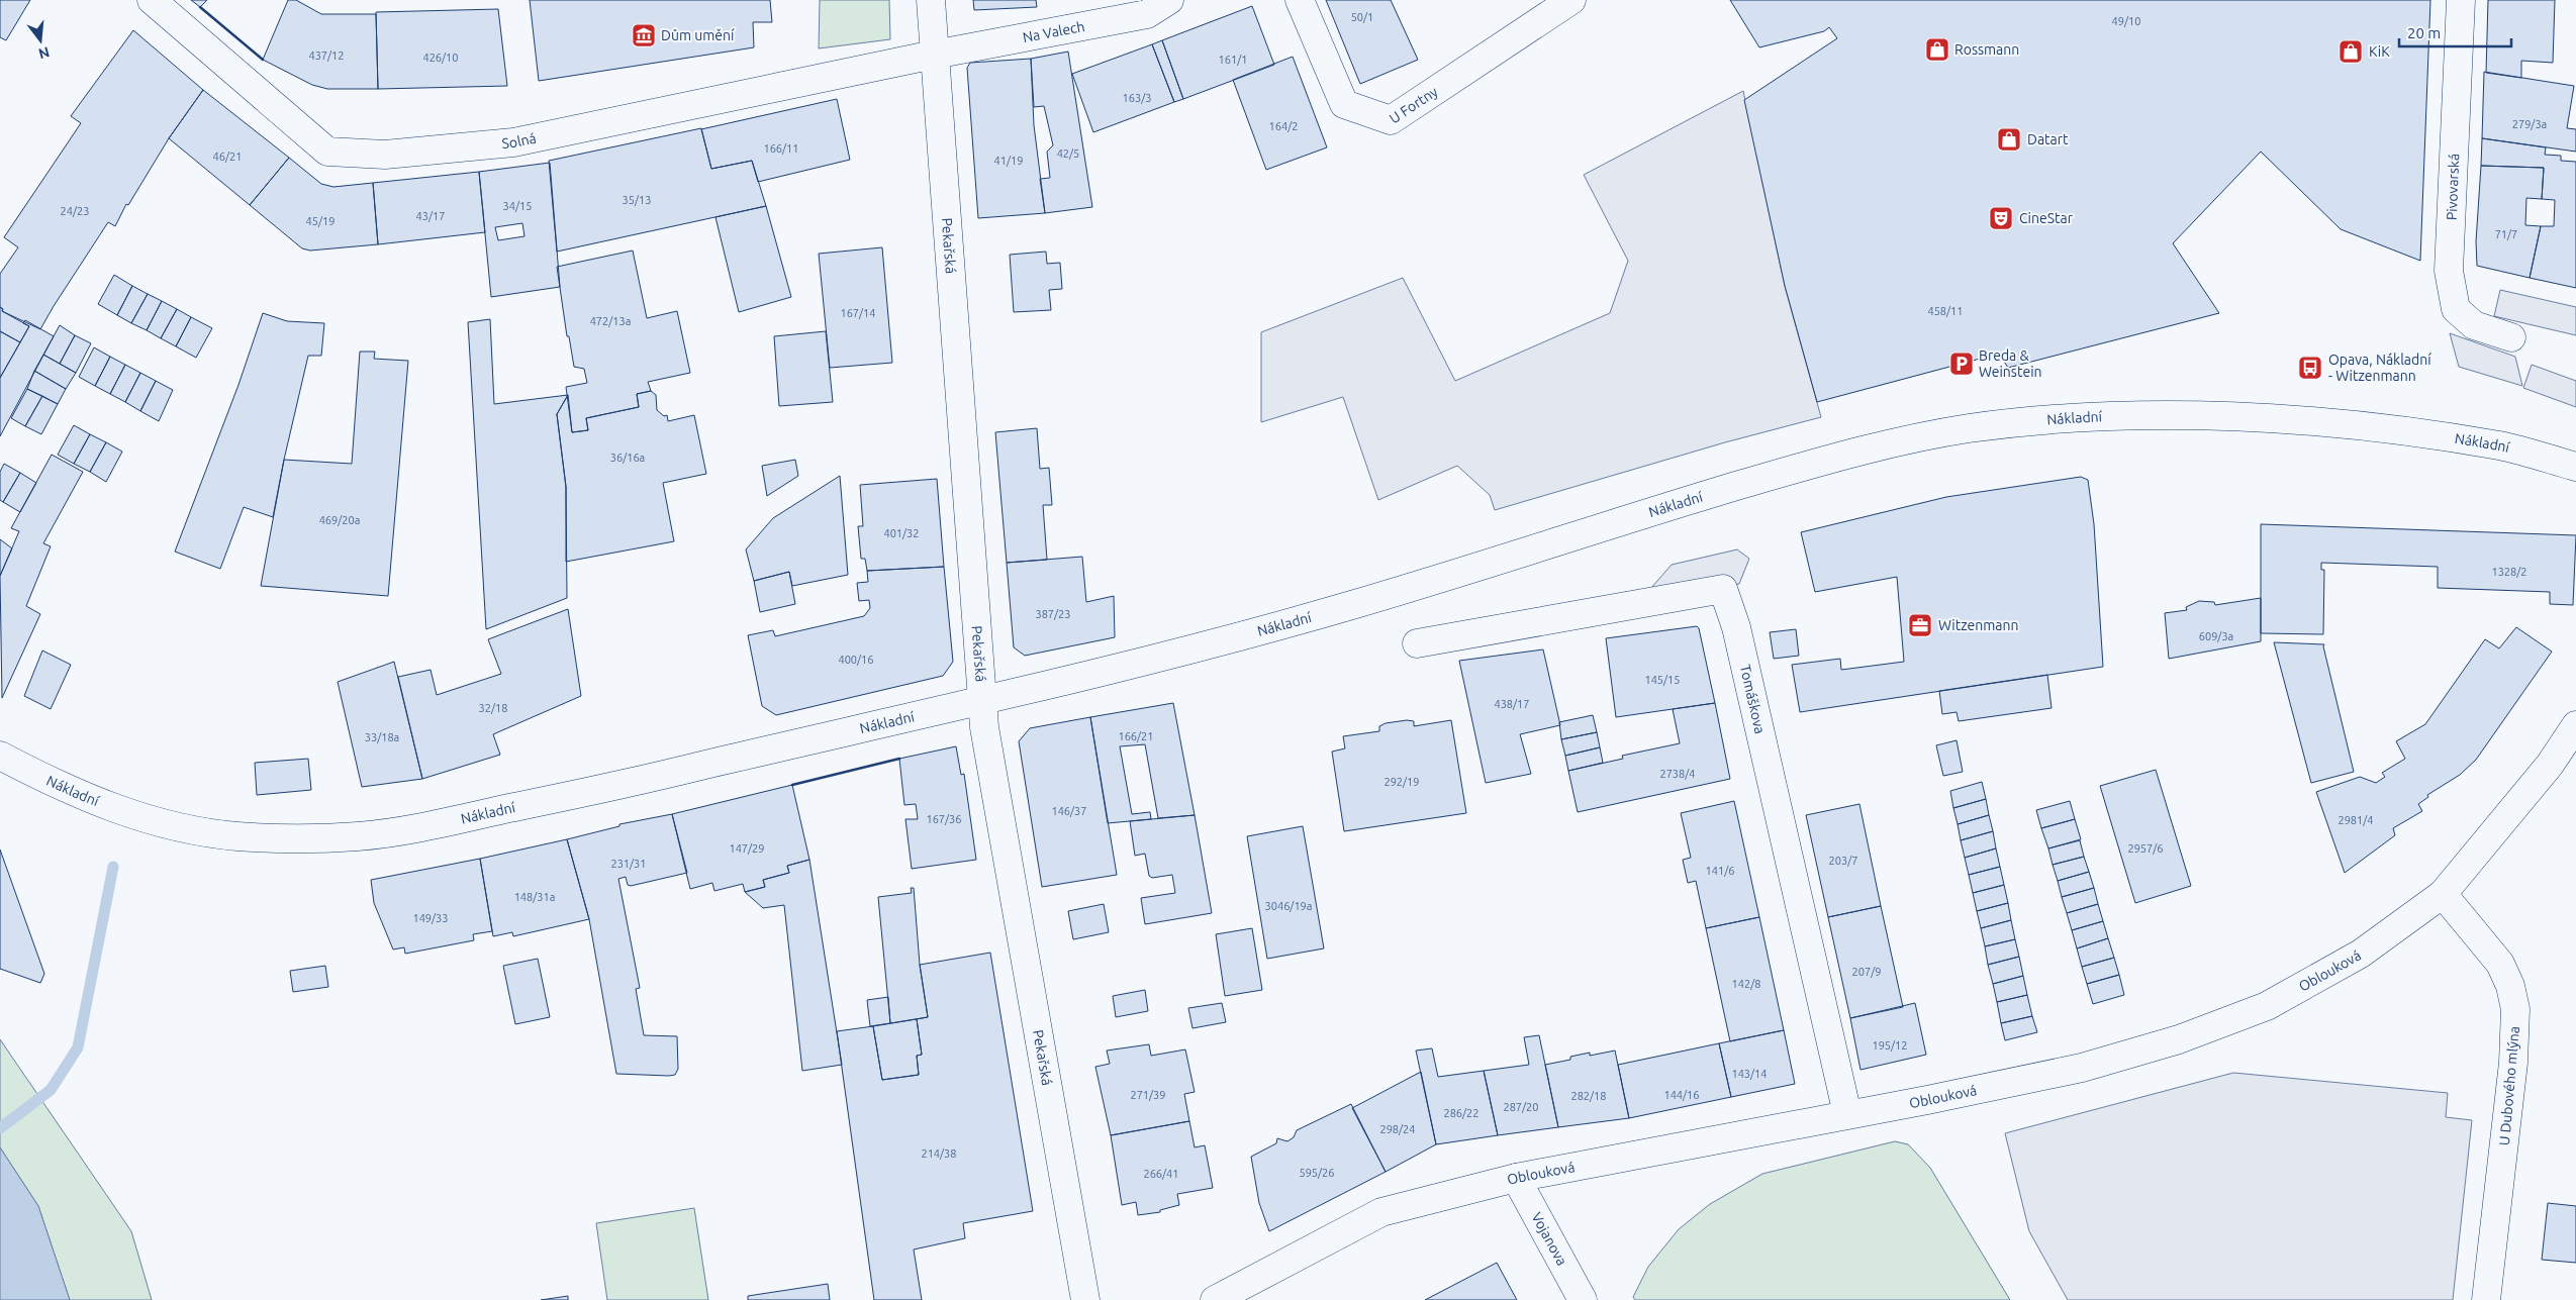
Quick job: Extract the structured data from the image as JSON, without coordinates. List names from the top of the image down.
{
  "streets": {
    "street": [
      "Na Valech",
      "U Fortny",
      "Solná",
      "Pivovarská",
      "Pekařská",
      "Nákladní",
      "Tomáškova",
      "Oblouková",
      "U Dubového mlýna",
      "Vojanova"
    ]
  },
  "crossings": [
    ["Na Valech", "Solná"],
    ["Na Valech", "Pekařská"],
    ["Solná", "Pekařská"],
    ["Pekařská", "Nákladní"],
    ["Tomáškova", "Oblouková"],
    ["Oblouková", "U Dubového mlýna"],
    ["Oblouková", "Vojanova"]
  ],
  "places": {
    "museum": ["Dům umění"],
    "shop": ["Rossmann", "KiK", "Datart"],
    "theatre": ["CineStar"],
    "parking": ["Breda & Weinstein"],
    "bus stop": ["Opava, Nákladní - Witzenmann"],
    "office": ["Witzenmann"]
  },
  "house_numbers": [
    "50/1",
    "49/10",
    "437/12",
    "426/10",
    "161/1",
    "163/3",
    "279/3a",
    "164/2",
    "166/11",
    "42/5",
    "46/21",
    "41/19",
    "35/13",
    "34/15",
    "24/23",
    "43/17",
    "45/19",
    "71/7",
    "458/11",
    "167/14",
    "472/13a",
    "36/16a",
    "469/20a",
    "401/32",
    "1328/2",
    "387/23",
    "609/3a",
    "400/16",
    "145/15",
    "438/17",
    "32/18",
    "166/21",
    "33/18a",
    "2738/4",
    "292/19",
    "146/37",
    "167/36",
    "2981/4",
    "147/29",
    "2957/6",
    "203/7",
    "231/31",
    "141/6",
    "148/31a",
    "3046/19a",
    "149/33",
    "207/9",
    "142/8",
    "195/12",
    "143/14",
    "271/39",
    "144/16",
    "282/18",
    "287/20",
    "286/22",
    "298/24",
    "214/38",
    "595/26",
    "266/41"
  ],
  "scale_bar": "20 m",
  "north": "bottom"
}
